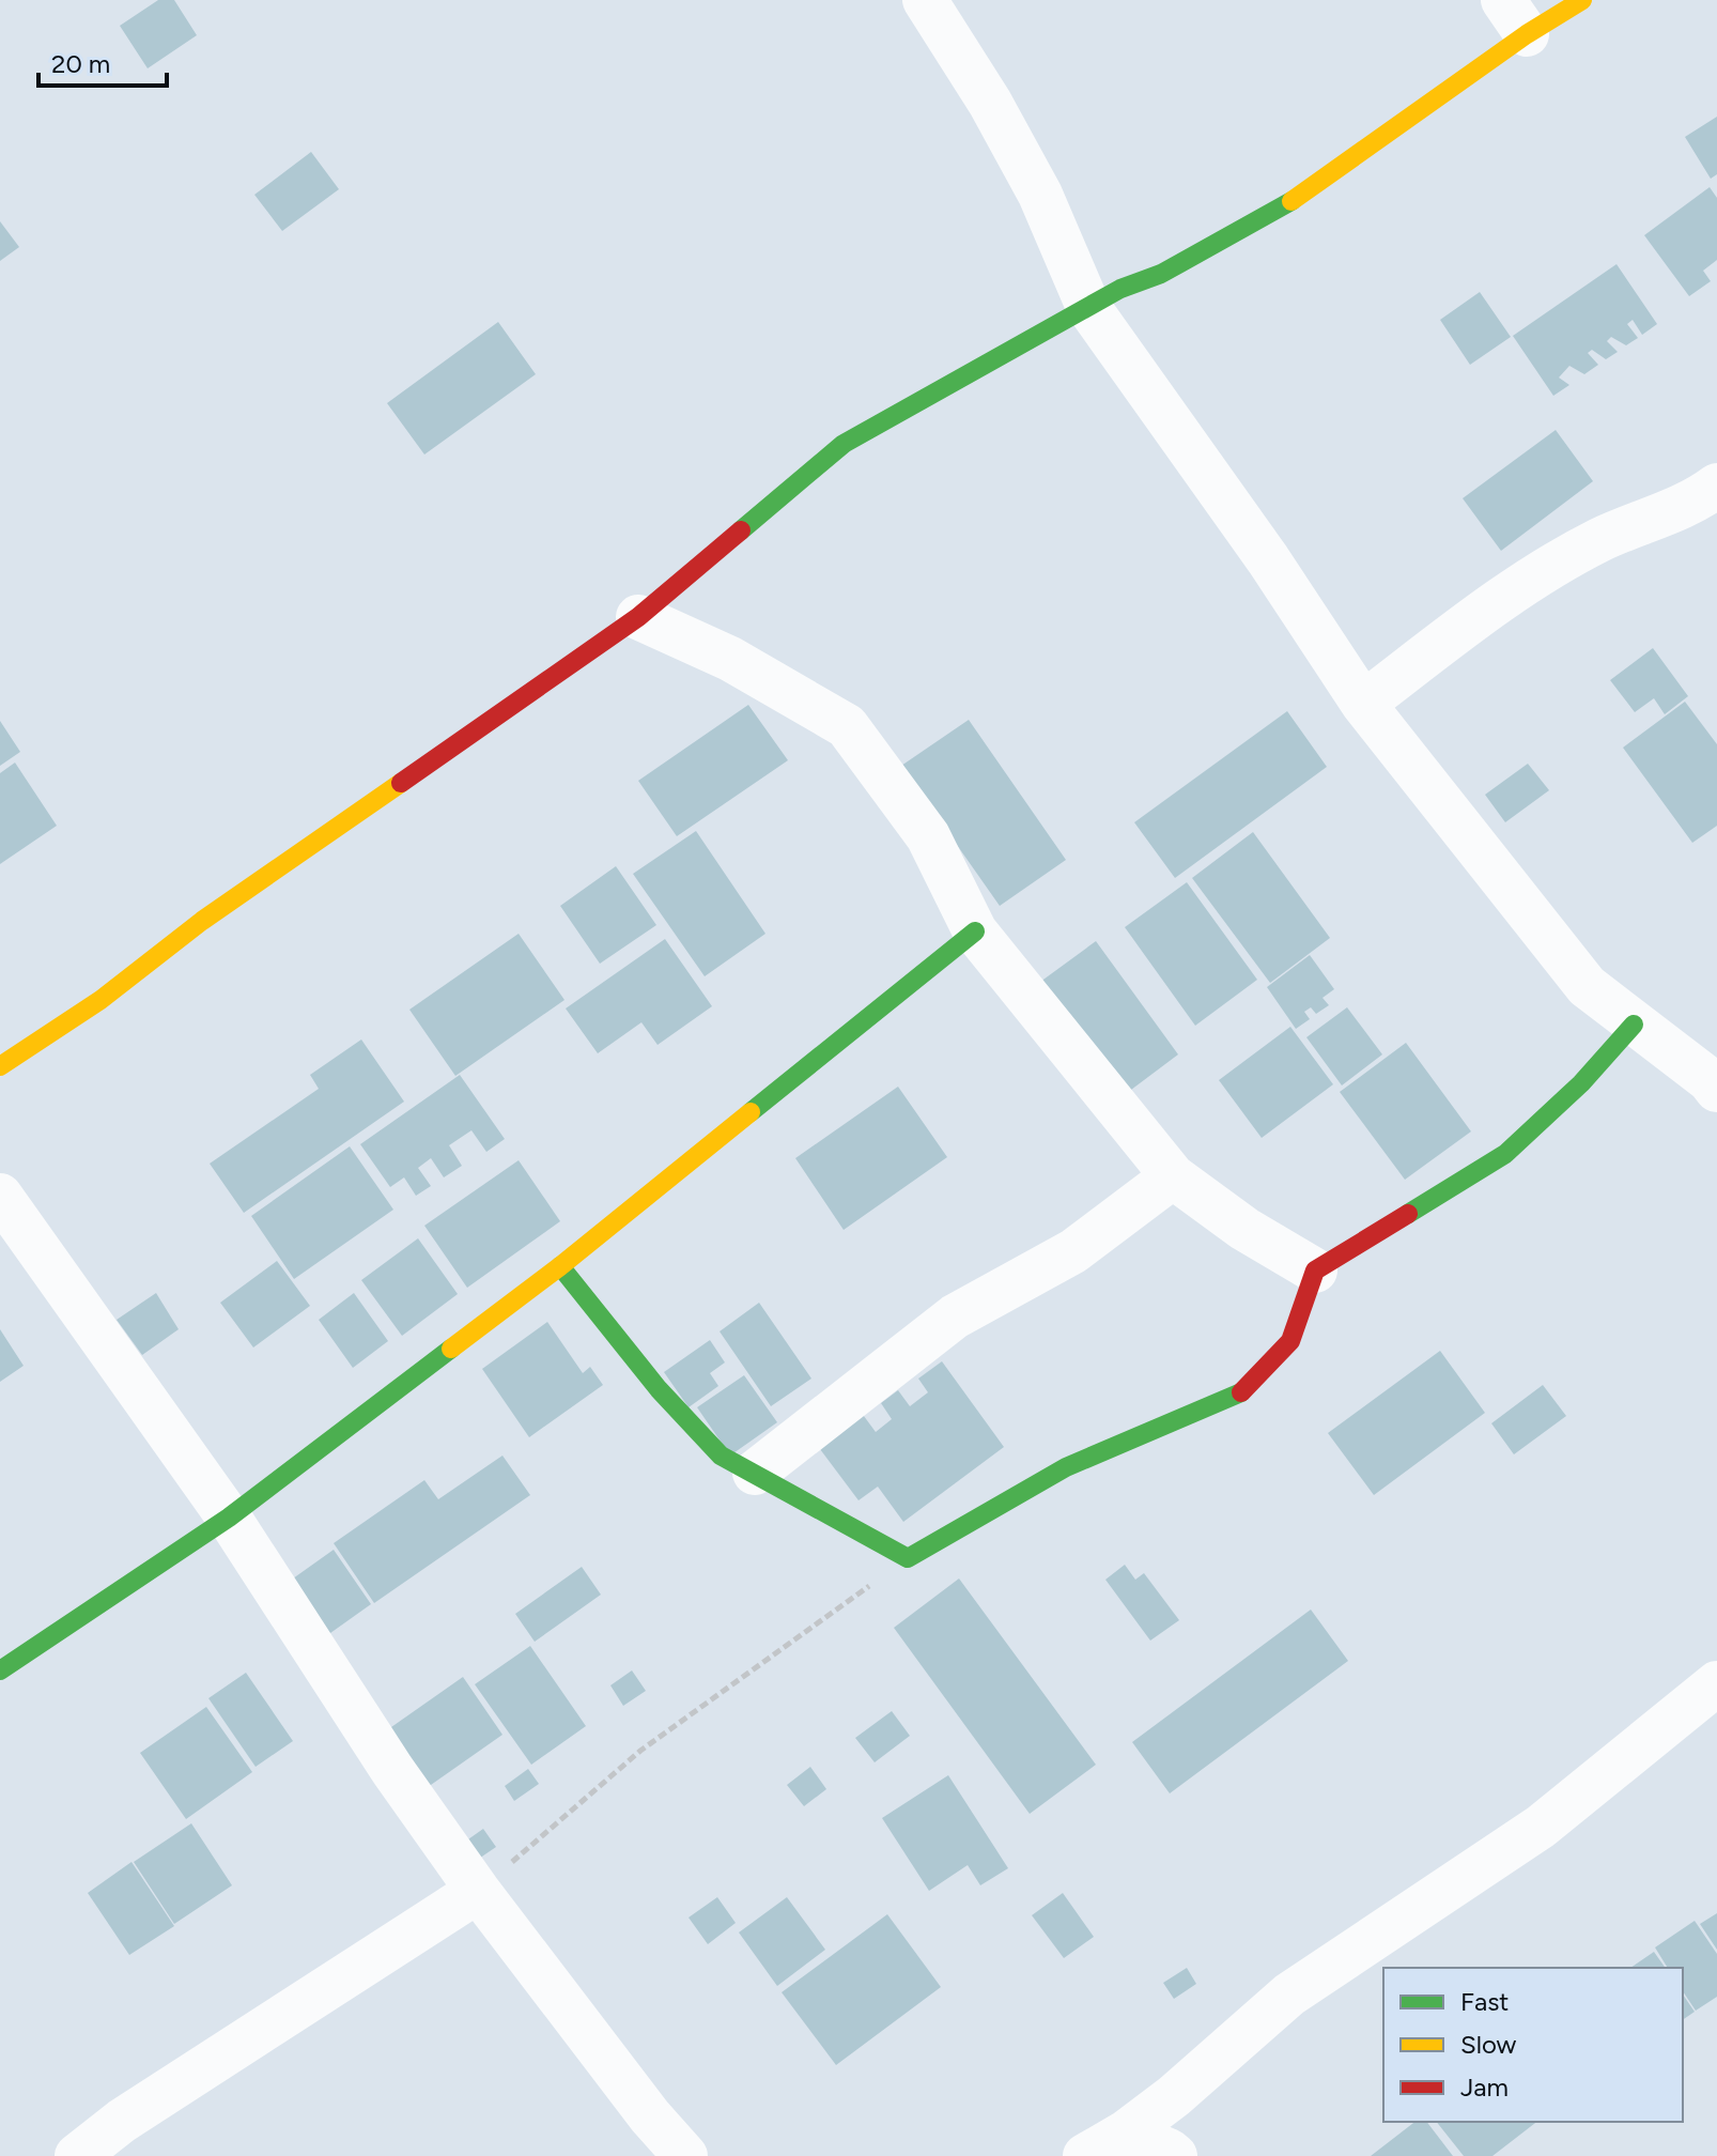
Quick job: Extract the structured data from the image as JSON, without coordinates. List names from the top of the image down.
{
  "legend": ["Fast", "Slow", "Jam"],
  "scale_bar": "20 m"
}
